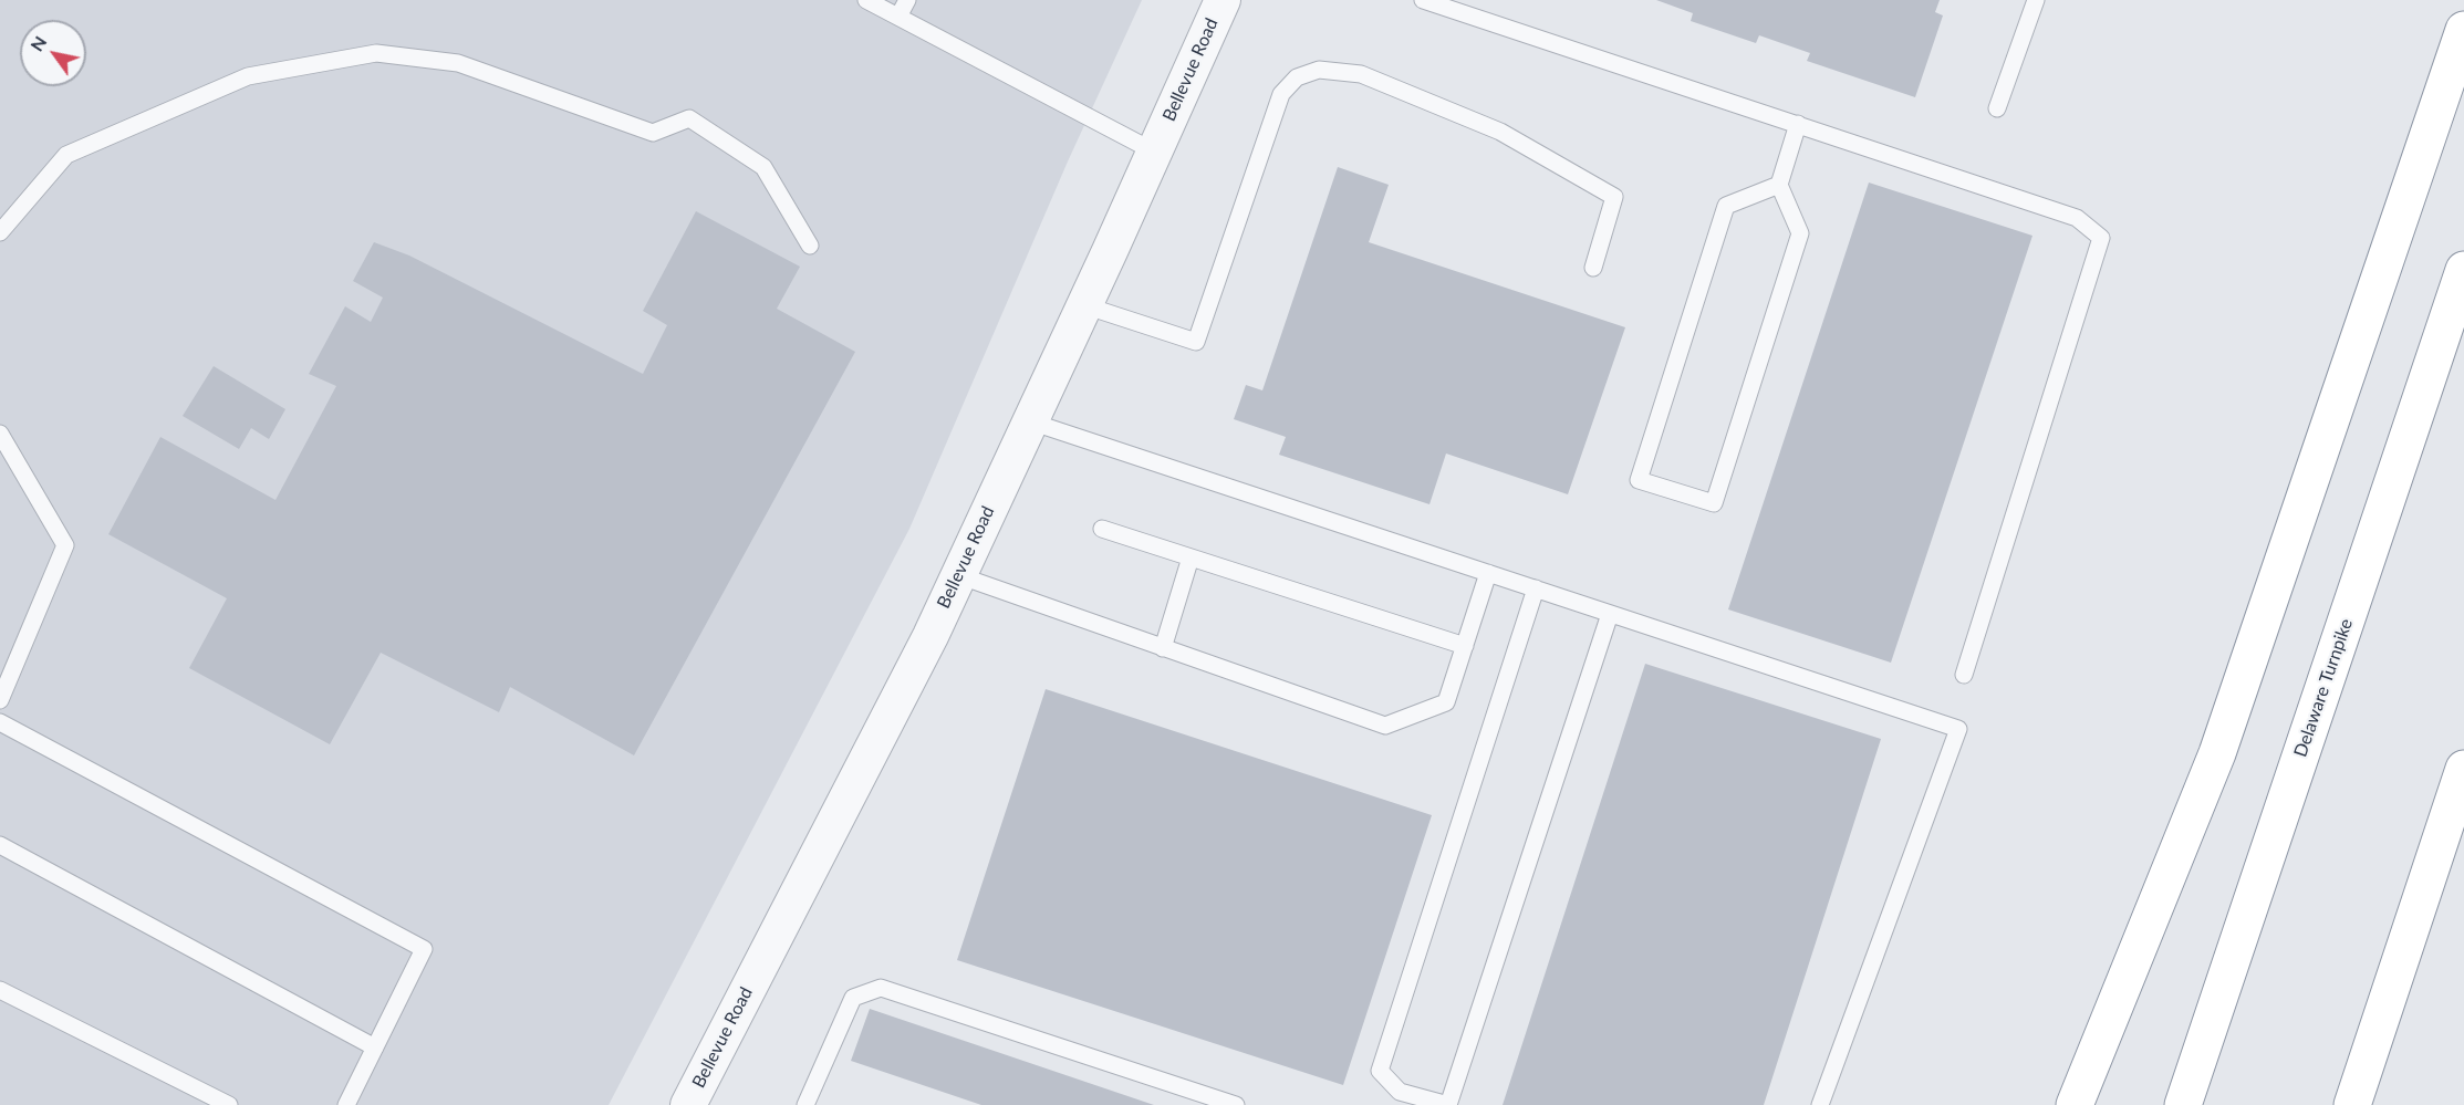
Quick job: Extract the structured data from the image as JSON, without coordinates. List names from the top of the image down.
{
  "streets": {
    "highway": ["Delaware Turnpike"],
    "street": ["Bellevue Road"]
  },
  "north": "top left"
}
